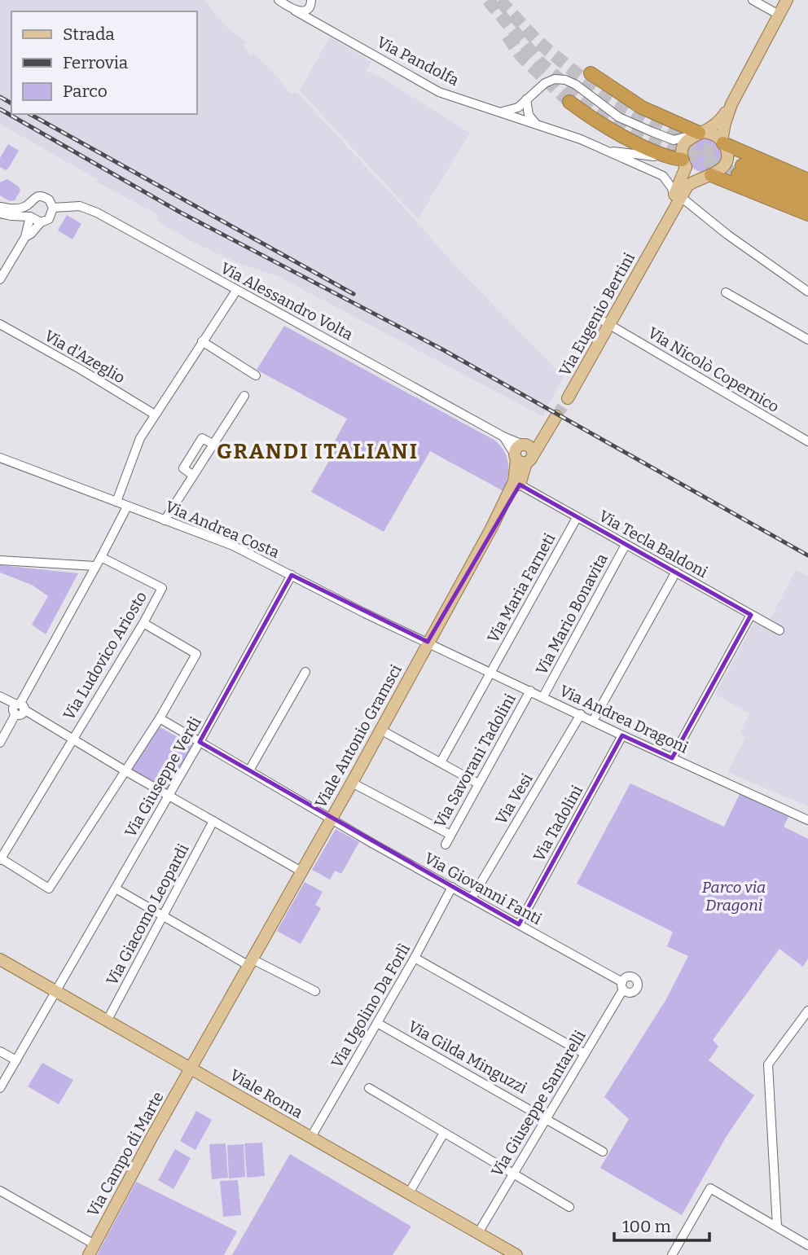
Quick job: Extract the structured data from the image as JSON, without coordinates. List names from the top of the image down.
{
  "streets": {
    "main road": [
      "Via Eugenio Bertini",
      "Viale Antonio Gramsci",
      "Viale Roma",
      "Via Campo di Marte"
    ],
    "street": [
      "Via Pandolfa",
      "Via Alessandro Volta",
      "Via d'Azeglio",
      "Via Nicolò Copernico",
      "Via Andrea Costa",
      "Via Tecla Baldoni",
      "Via Maria Farneti",
      "Via Mario Bonavita",
      "Via Ludovico Ariosto",
      "Via Andrea Dragoni",
      "Via Savorani Tadolini",
      "Via Giuseppe Verdi",
      "Via Vesi",
      "Via Tadolini",
      "Via Giovanni Fanti",
      "Via Giacomo Leopardi",
      "Via Ugolino Da Forlì",
      "Via Gilda Minguzzi",
      "Via Giuseppe Santarelli"
    ]
  },
  "crossings": [
    ["Via Pandolfa", "Via Eugenio Bertini"],
    ["Via Alessandro Volta", "Viale Antonio Gramsci"],
    ["Via Eugenio Bertini", "Via Nicolò Copernico"],
    ["Via Andrea Costa", "Via Andrea Dragoni"],
    ["Via Andrea Costa", "Viale Antonio Gramsci"],
    ["Via Andrea Costa", "Via Giuseppe Verdi"],
    ["Via Tecla Baldoni", "Via Maria Farneti"],
    ["Via Tecla Baldoni", "Via Mario Bonavita"],
    ["Via Tecla Baldoni", "Viale Antonio Gramsci"],
    ["Via Maria Farneti", "Via Andrea Dragoni"],
    ["Via Mario Bonavita", "Via Andrea Dragoni"],
    ["Via Andrea Dragoni", "Viale Antonio Gramsci"],
    ["Via Andrea Dragoni", "Via Savorani Tadolini"],
    ["Via Andrea Dragoni", "Via Vesi"],
    ["Via Andrea Dragoni", "Via Tadolini"],
    ["Viale Antonio Gramsci", "Via Giovanni Fanti"],
    ["Viale Antonio Gramsci", "Viale Roma"],
    ["Viale Antonio Gramsci", "Via Campo di Marte"],
    ["Via Giuseppe Verdi", "Via Giovanni Fanti"],
    ["Via Giuseppe Verdi", "Viale Roma"],
    ["Via Vesi", "Via Giovanni Fanti"],
    ["Via Tadolini", "Via Giovanni Fanti"],
    ["Via Giovanni Fanti", "Via Ugolino Da Forlì"],
    ["Via Giovanni Fanti", "Via Giuseppe Santarelli"],
    ["Via Giacomo Leopardi", "Viale Roma"],
    ["Via Ugolino Da Forlì", "Via Gilda Minguzzi"],
    ["Via Ugolino Da Forlì", "Viale Roma"],
    ["Via Gilda Minguzzi", "Via Giuseppe Santarelli"],
    ["Viale Roma", "Via Giuseppe Santarelli"],
    ["Viale Roma", "Via Campo di Marte"]
  ],
  "districts": ["GRANDI ITALIANI"],
  "parks": ["Parco via Dragoni"],
  "legend": ["Strada", "Ferrovia", "Parco"],
  "scale_bar": "100 m"
}
